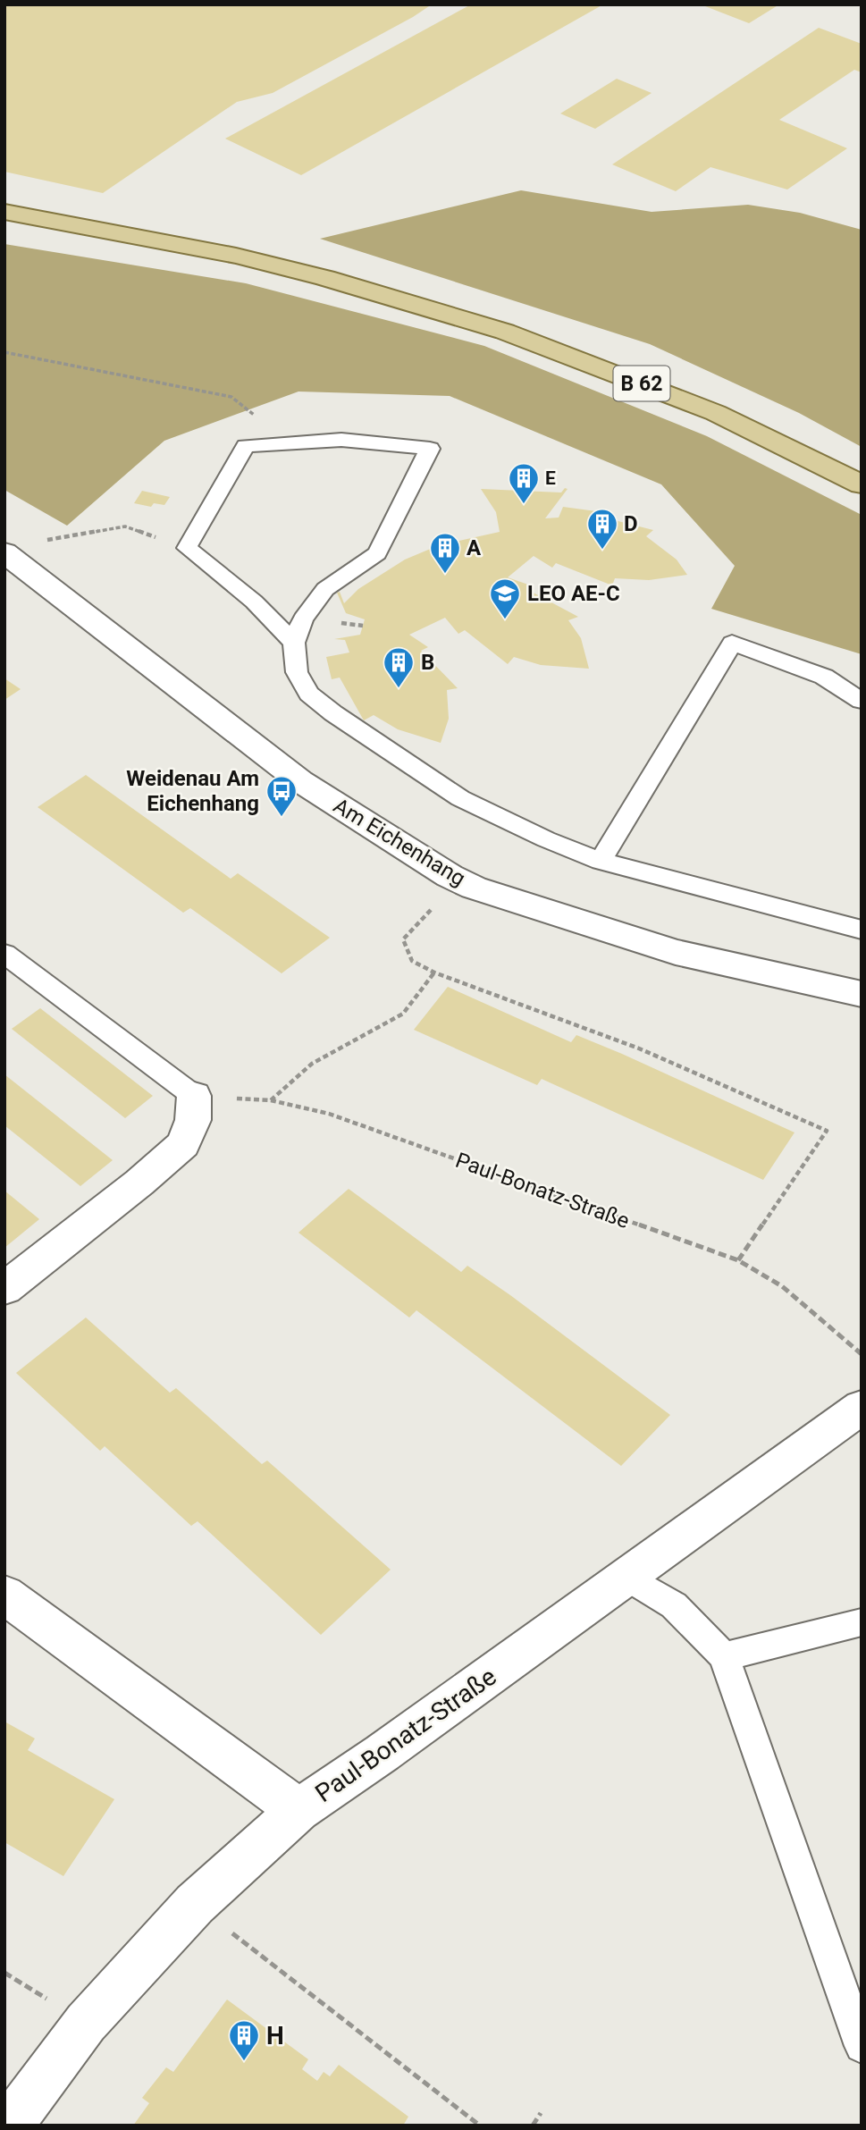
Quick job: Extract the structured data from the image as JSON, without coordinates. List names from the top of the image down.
{
  "streets": {
    "main road": ["B 62"],
    "street": ["Am Eichenhang", "Paul-Bonatz-Straße"]
  },
  "places": {
    "building": [
      "E",
      "D",
      "A",
      "B",
      "H"
    ],
    "school or university": ["LEO AE-C"],
    "bus stop": ["Weidenau Am Eichenhang"]
  }
}
